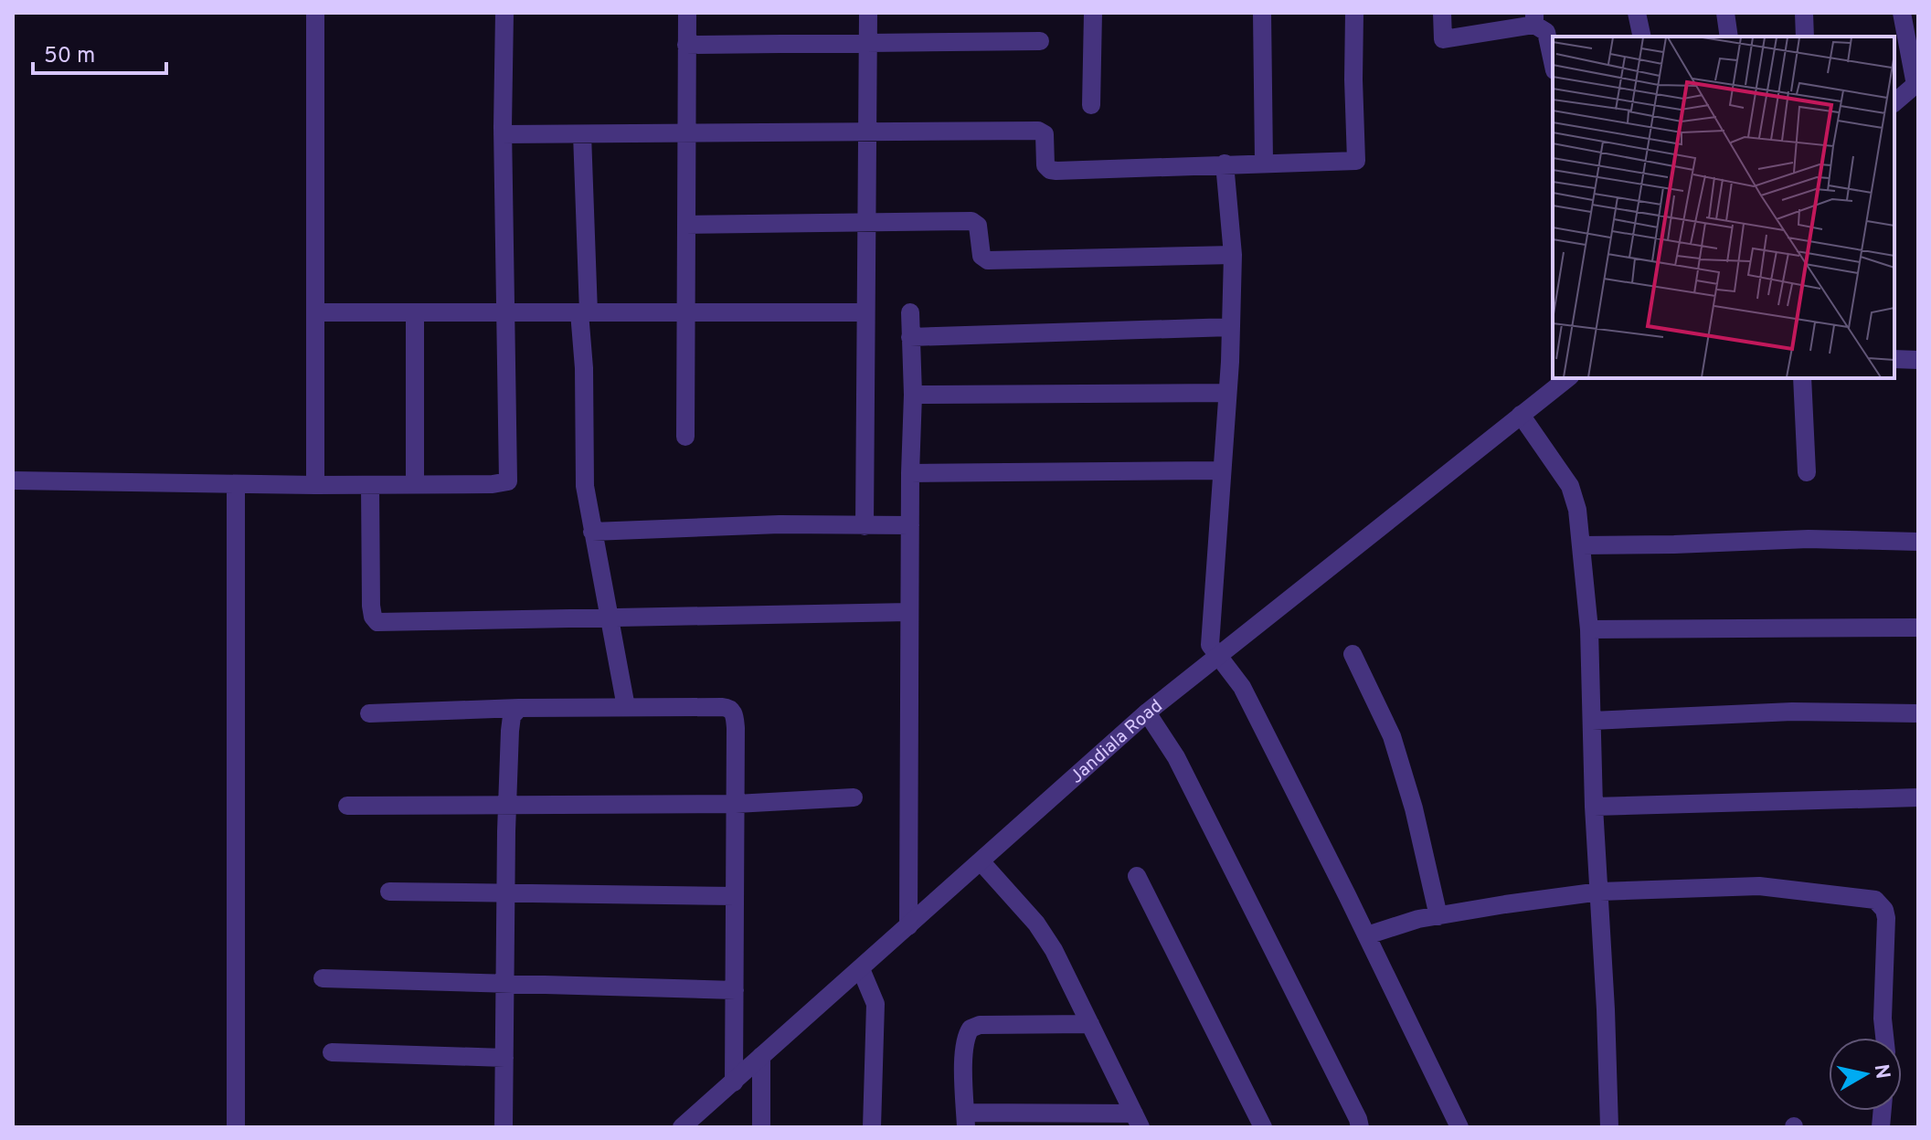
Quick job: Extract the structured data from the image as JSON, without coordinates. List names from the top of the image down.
{
  "streets": {
    "street": ["Jandiala Road"]
  },
  "scale_bar": "50 m",
  "north": "right"
}
